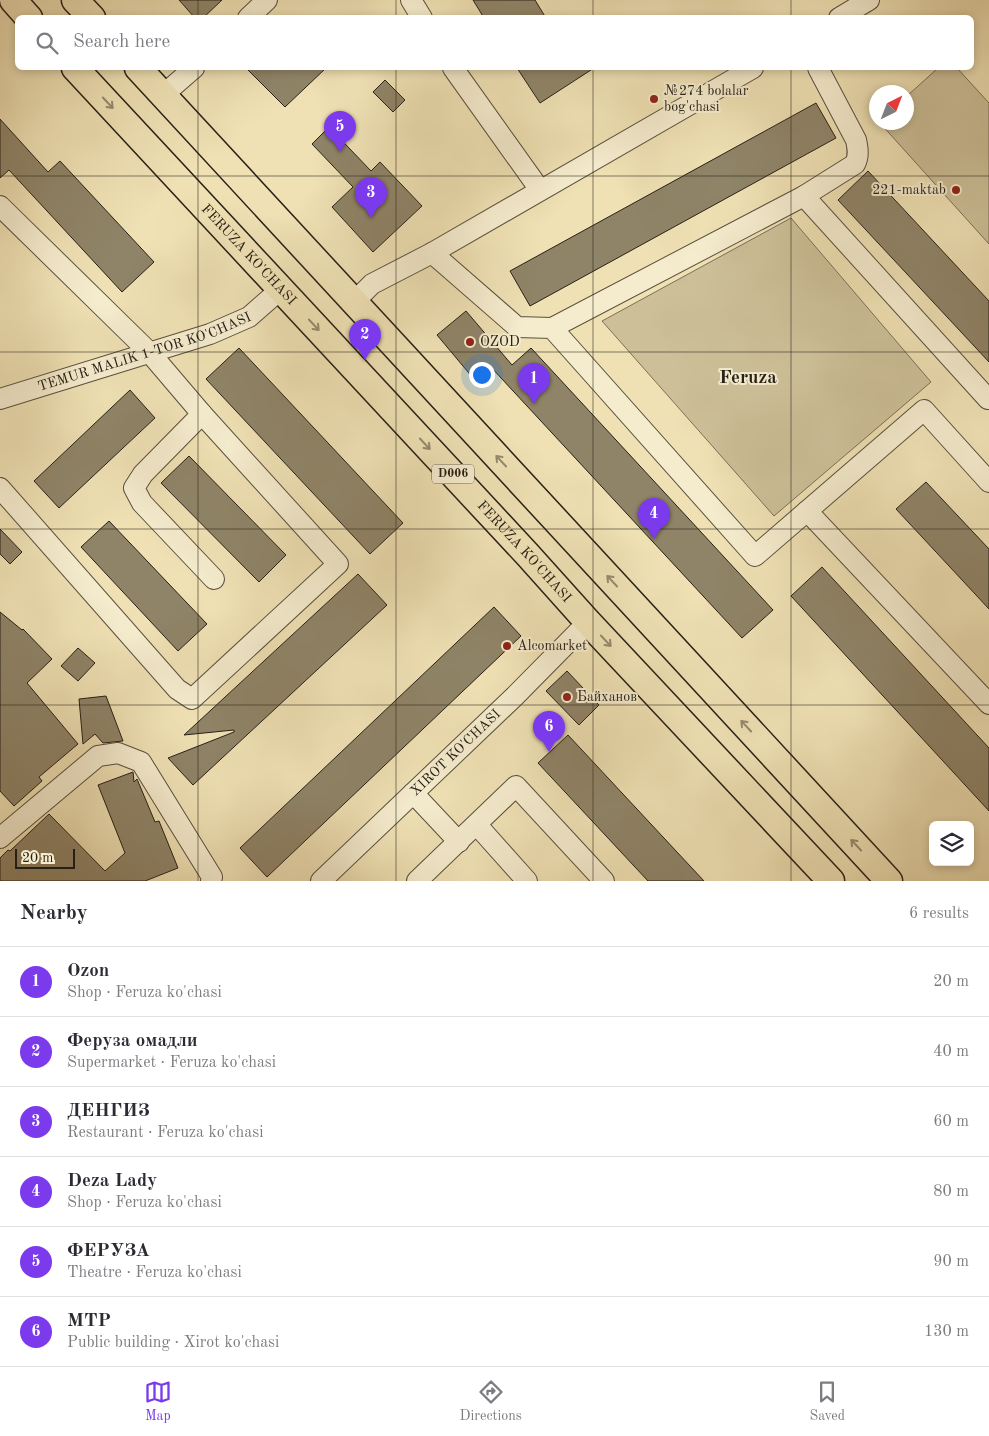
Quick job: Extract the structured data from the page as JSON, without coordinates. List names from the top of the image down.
{
  "streets": {
    "main road": ["FERUZA KO'CHASI", "D006"],
    "street": ["TEMUR MALIK 1-TOR KO'CHASI", "XIROT KO'CHASI"]
  },
  "crossings": [
    ["FERUZA KO'CHASI", "TEMUR MALIK 1-TOR KO'CHASI"],
    ["FERUZA KO'CHASI", "XIROT KO'CHASI"]
  ],
  "districts": ["Feruza"],
  "places": [
    "№274 bolalar bog'chasi",
    "221-maktab",
    "OZOD",
    "Alcomarket",
    "Байханов"
  ],
  "scale_bar": "20 m",
  "north": "top right",
  "page": {
    "search": "Search here",
    "pins": [
      "5",
      "3",
      "2",
      "1",
      "4",
      "6"
    ],
    "scale": "20 m",
    "heading": ["Nearby", "6 results"],
    "list": [
      {
        "mark": "1",
        "name": "Ozon",
        "note": "Shop · Feruza ko'chasi",
        "value": "20 m"
      },
      {
        "mark": "2",
        "name": "Феруза омадли",
        "note": "Supermarket · Feruza ko'chasi",
        "value": "40 m"
      },
      {
        "mark": "3",
        "name": "ДЕНГИЗ",
        "note": "Restaurant · Feruza ko'chasi",
        "value": "60 m"
      },
      {
        "mark": "4",
        "name": "Deza Lady",
        "note": "Shop · Feruza ko'chasi",
        "value": "80 m"
      },
      {
        "mark": "5",
        "name": "ФЕРУЗА",
        "note": "Theatre · Feruza ko'chasi",
        "value": "90 m"
      },
      {
        "mark": "6",
        "name": "MTP",
        "note": "Public building · Xirot ko'chasi",
        "value": "130 m"
      }
    ],
    "nav": ["Map", "Directions", "Saved"]
  }
}
